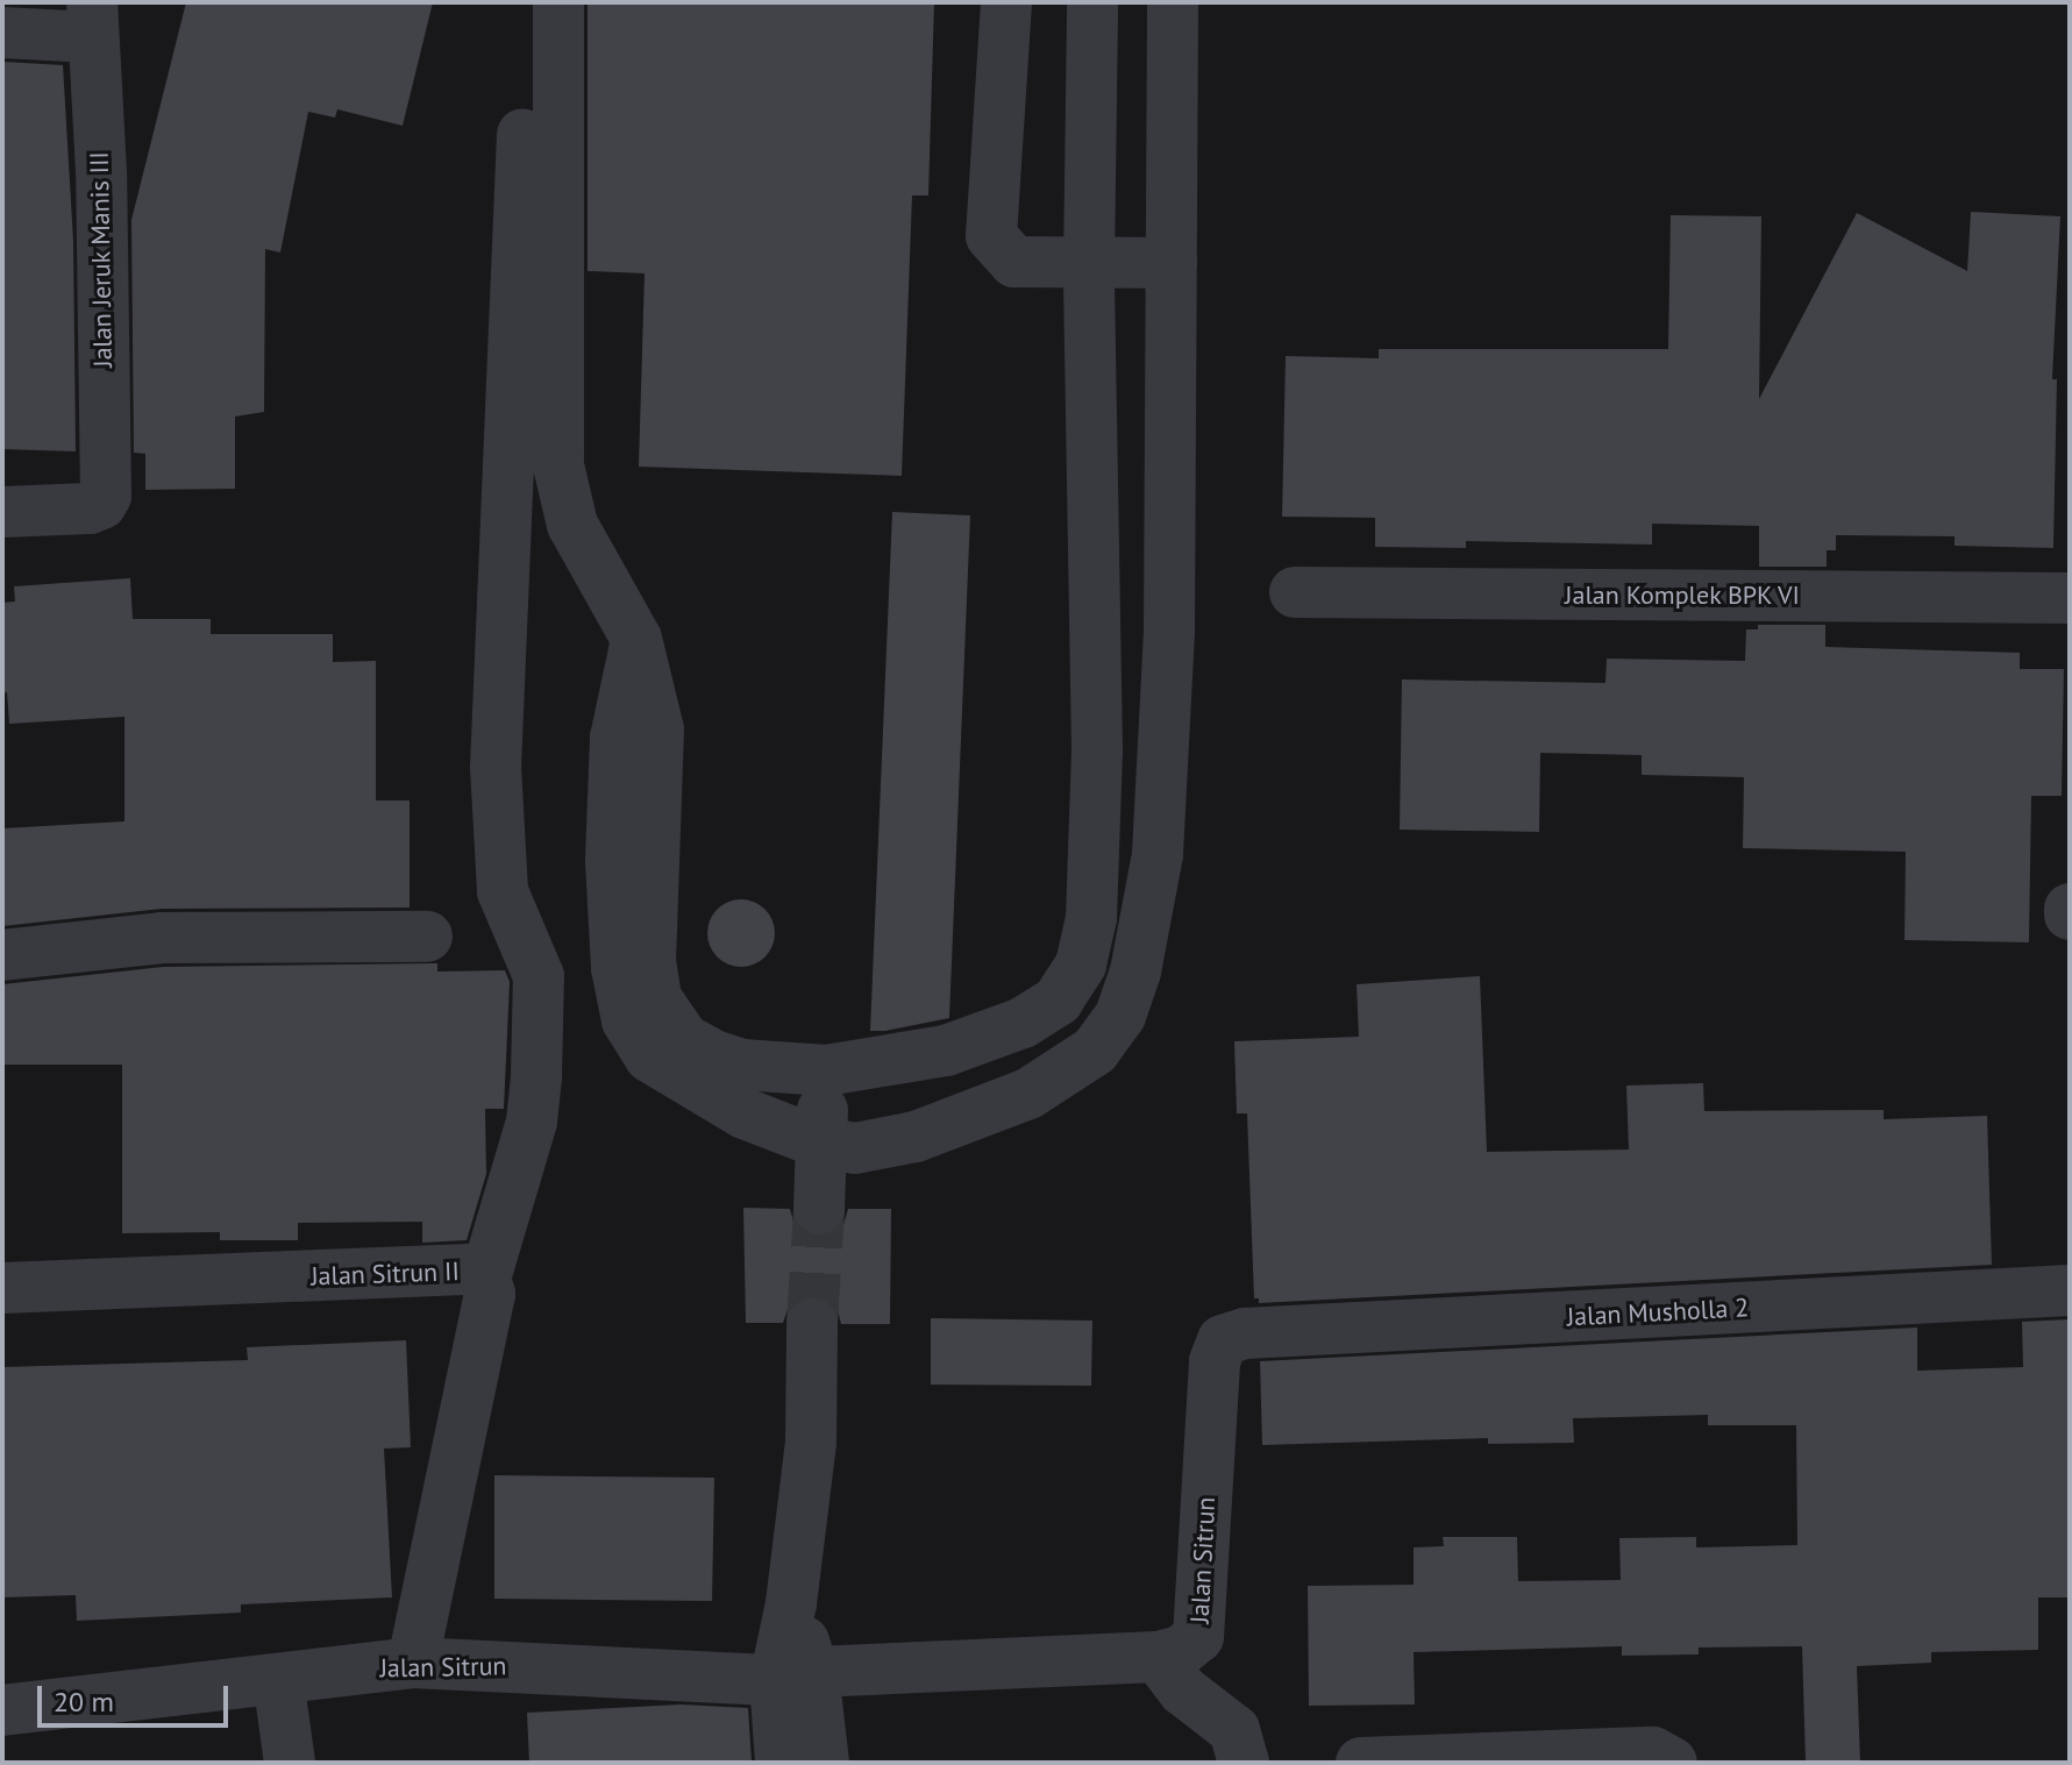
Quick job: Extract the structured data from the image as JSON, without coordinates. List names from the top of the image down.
{
  "streets": {
    "street": [
      "Jalan Jeruk Manis III",
      "Jalan Komplek BPK VI",
      "Jalan Sitrun II",
      "Jalan Musholla 2",
      "Jalan Sitrun"
    ]
  },
  "crossings": [
    ["Jalan Sitrun II", "Jalan Sitrun"],
    ["Jalan Musholla 2", "Jalan Sitrun"]
  ],
  "scale_bar": "20 m"
}
